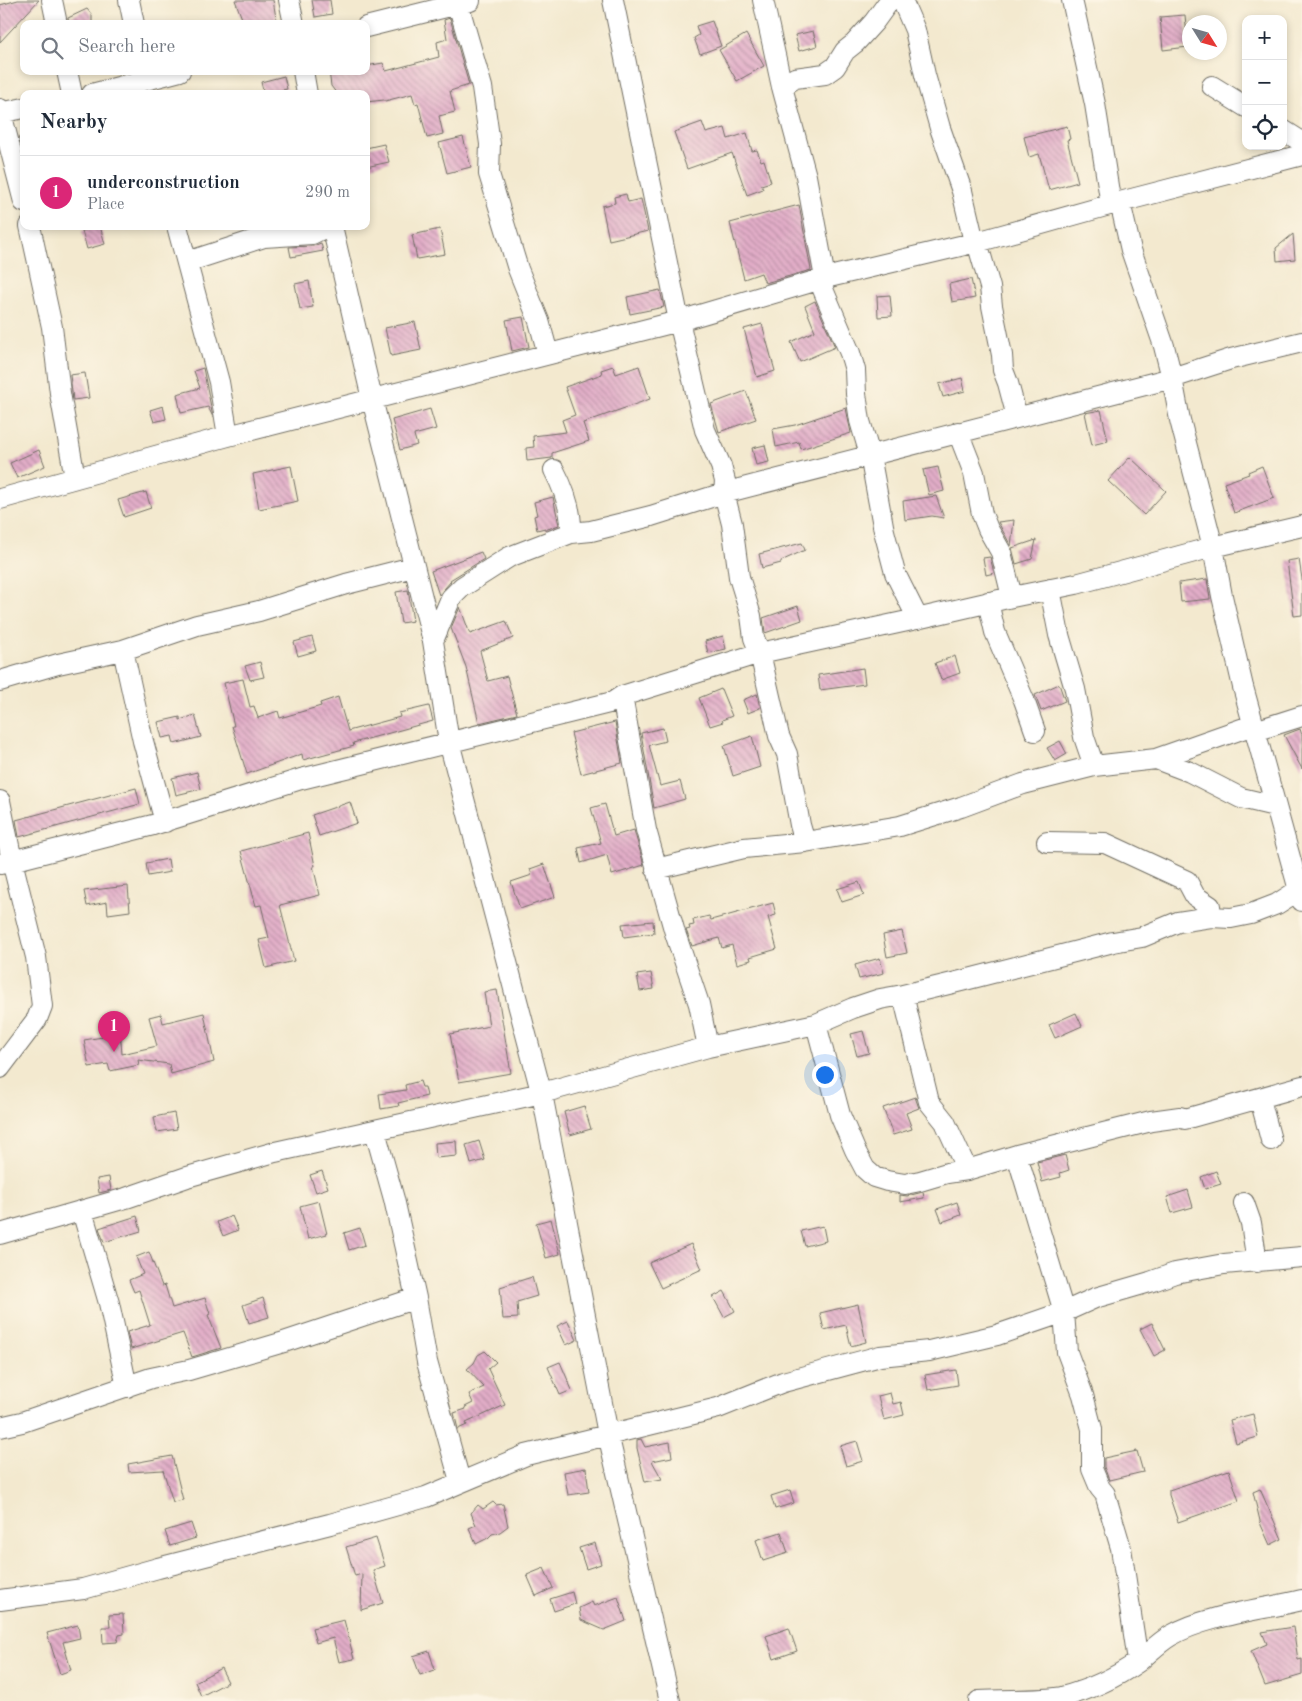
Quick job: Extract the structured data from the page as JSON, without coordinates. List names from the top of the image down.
{
  "north": "bottom right",
  "page": {
    "map_buttons": ["+", "−"],
    "search": "Search here",
    "heading": "Nearby",
    "list": [
      {
        "mark": "1",
        "name": "underconstruction",
        "note": "Place",
        "value": "290 m"
      }
    ],
    "pins": "1"
  }
}
